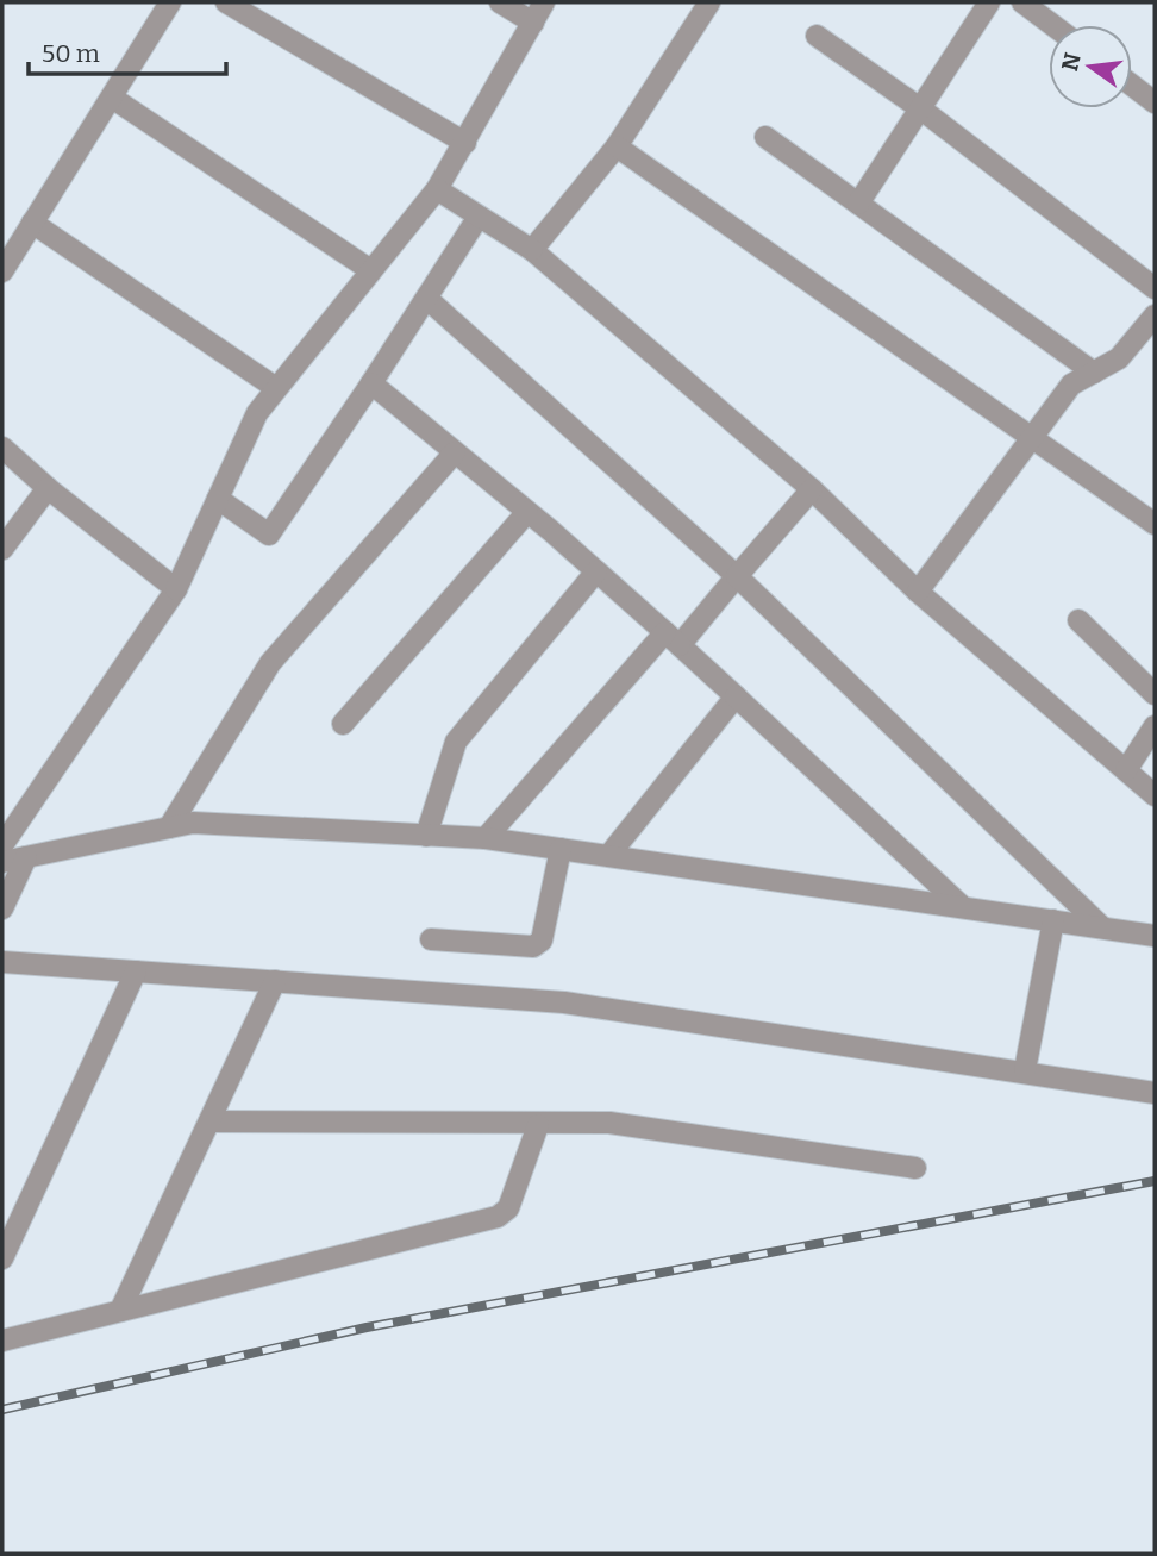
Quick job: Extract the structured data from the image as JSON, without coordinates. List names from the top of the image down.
{
  "scale_bar": "50 m",
  "north": "left"
}
